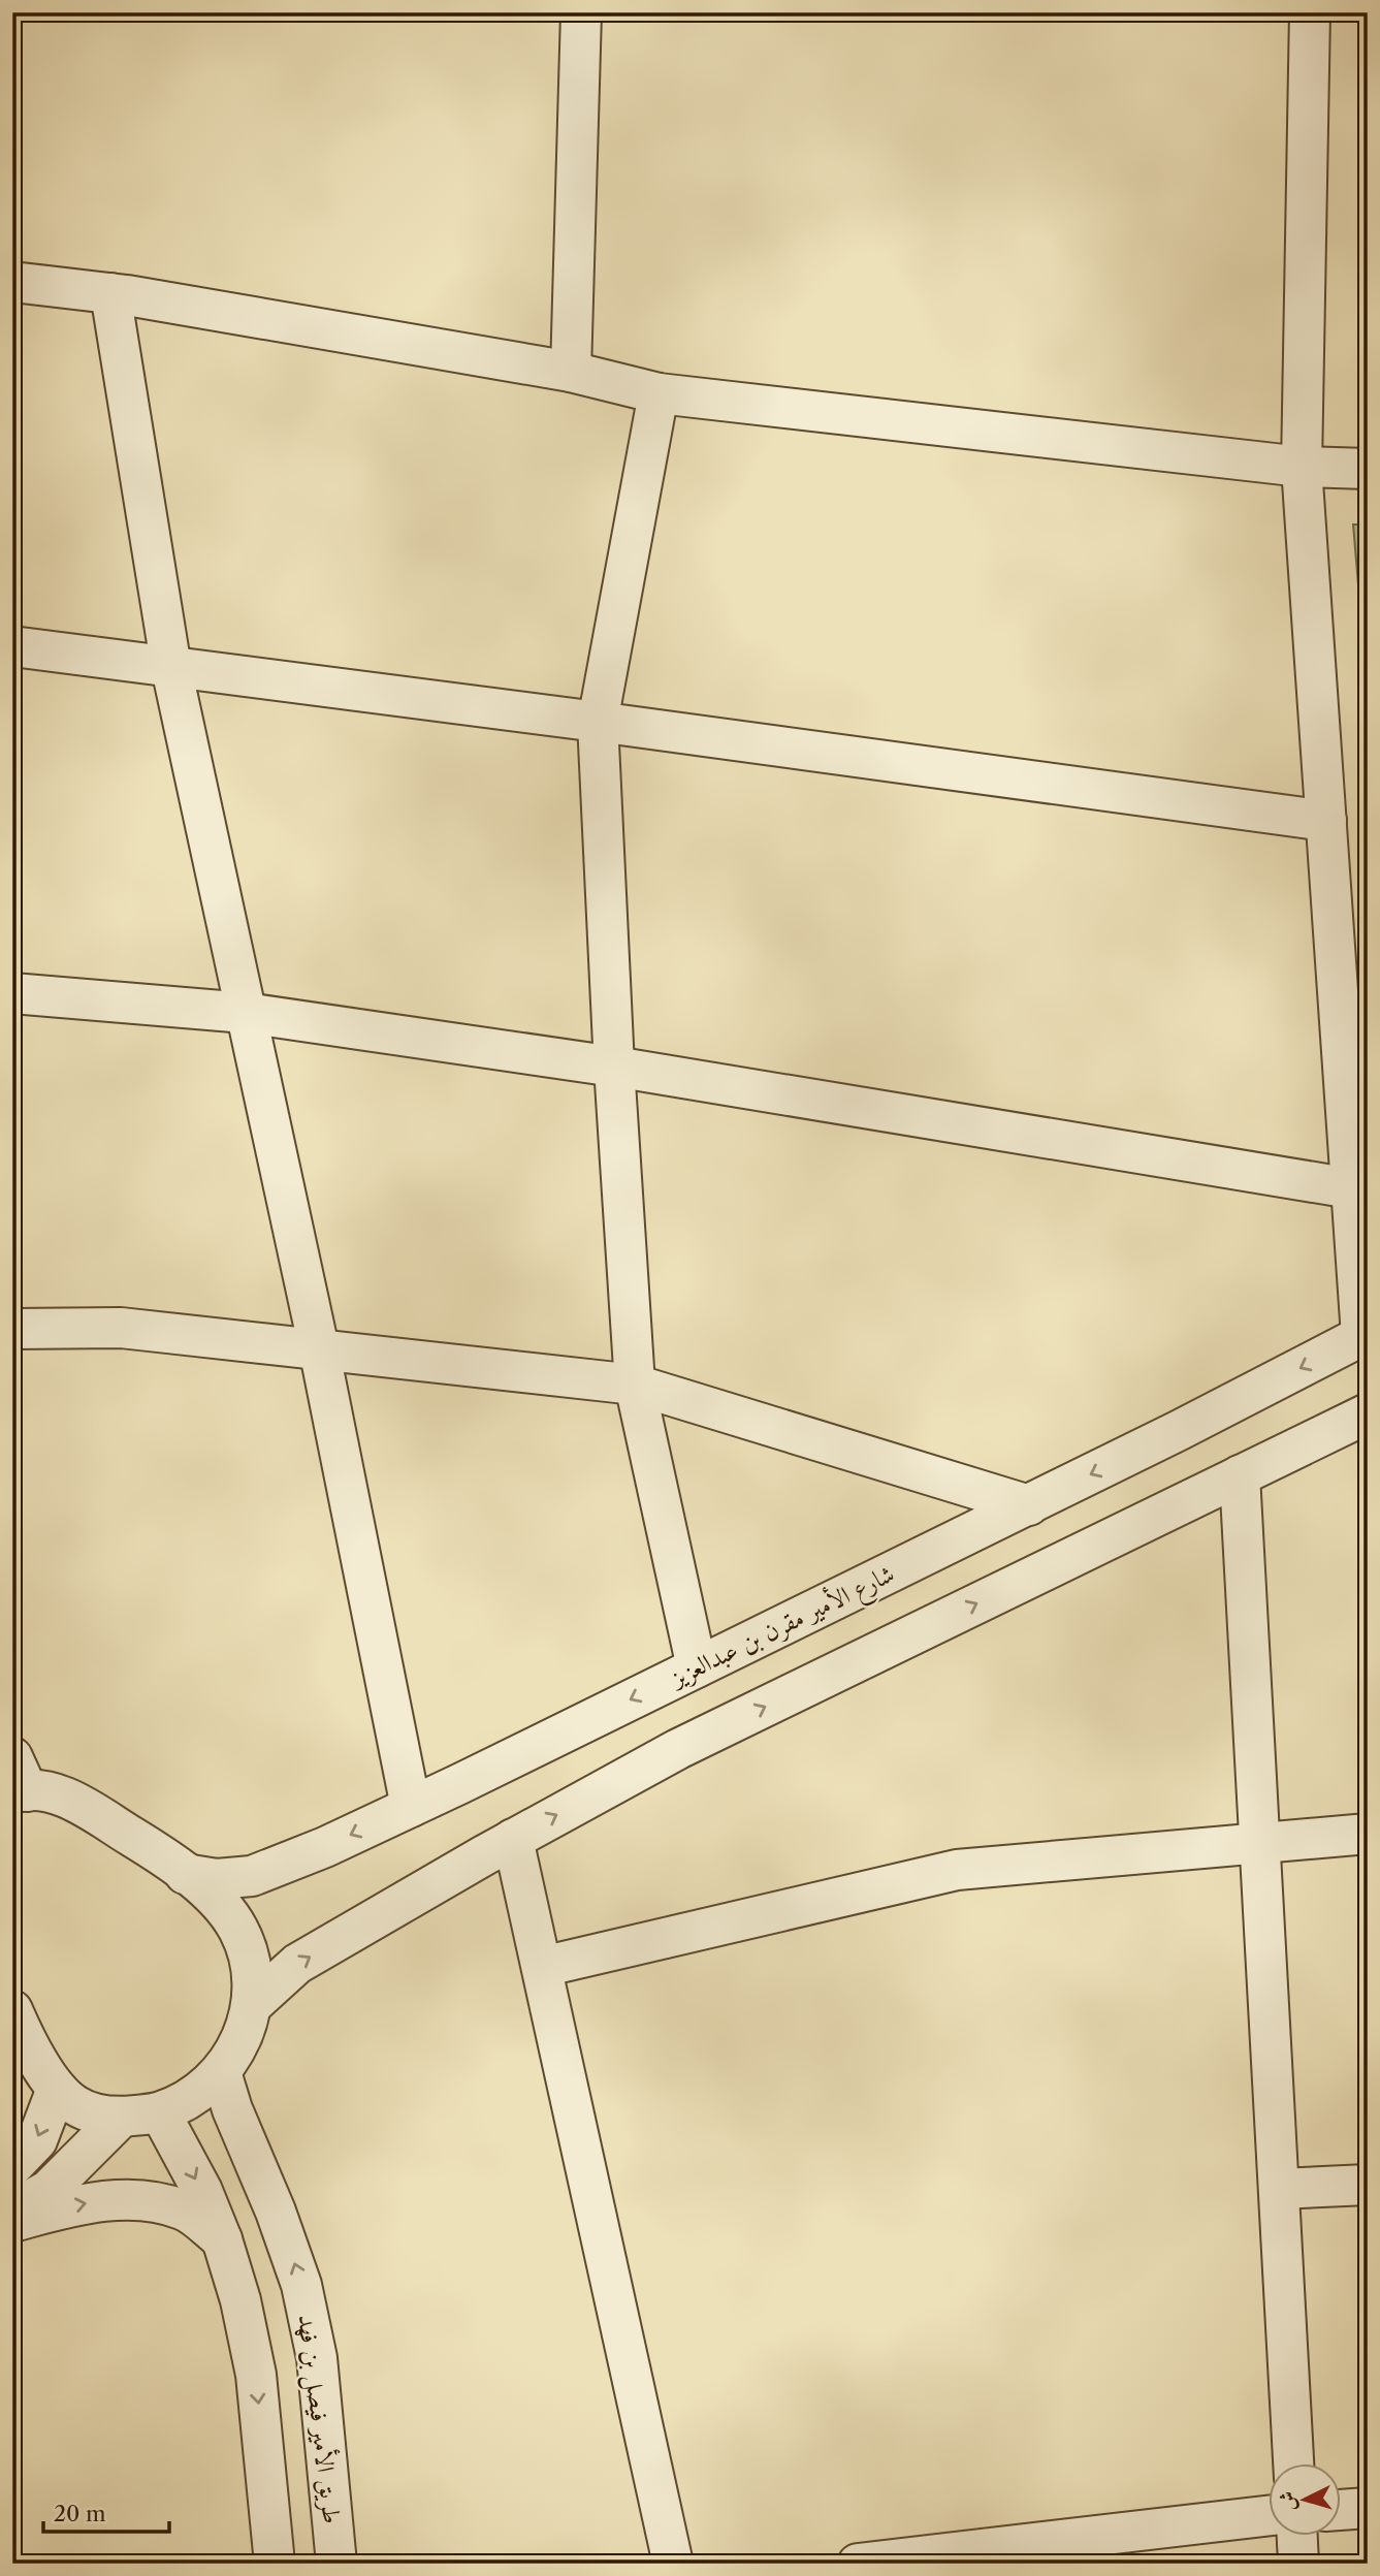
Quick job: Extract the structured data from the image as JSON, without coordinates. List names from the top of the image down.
{
  "streets": {
    "street": ["شارع الأمير مقرن بن عبدالعزيز", "طريق الأمير فيصل بن فهد"]
  },
  "scale_bar": "20 m",
  "north": "left"
}
